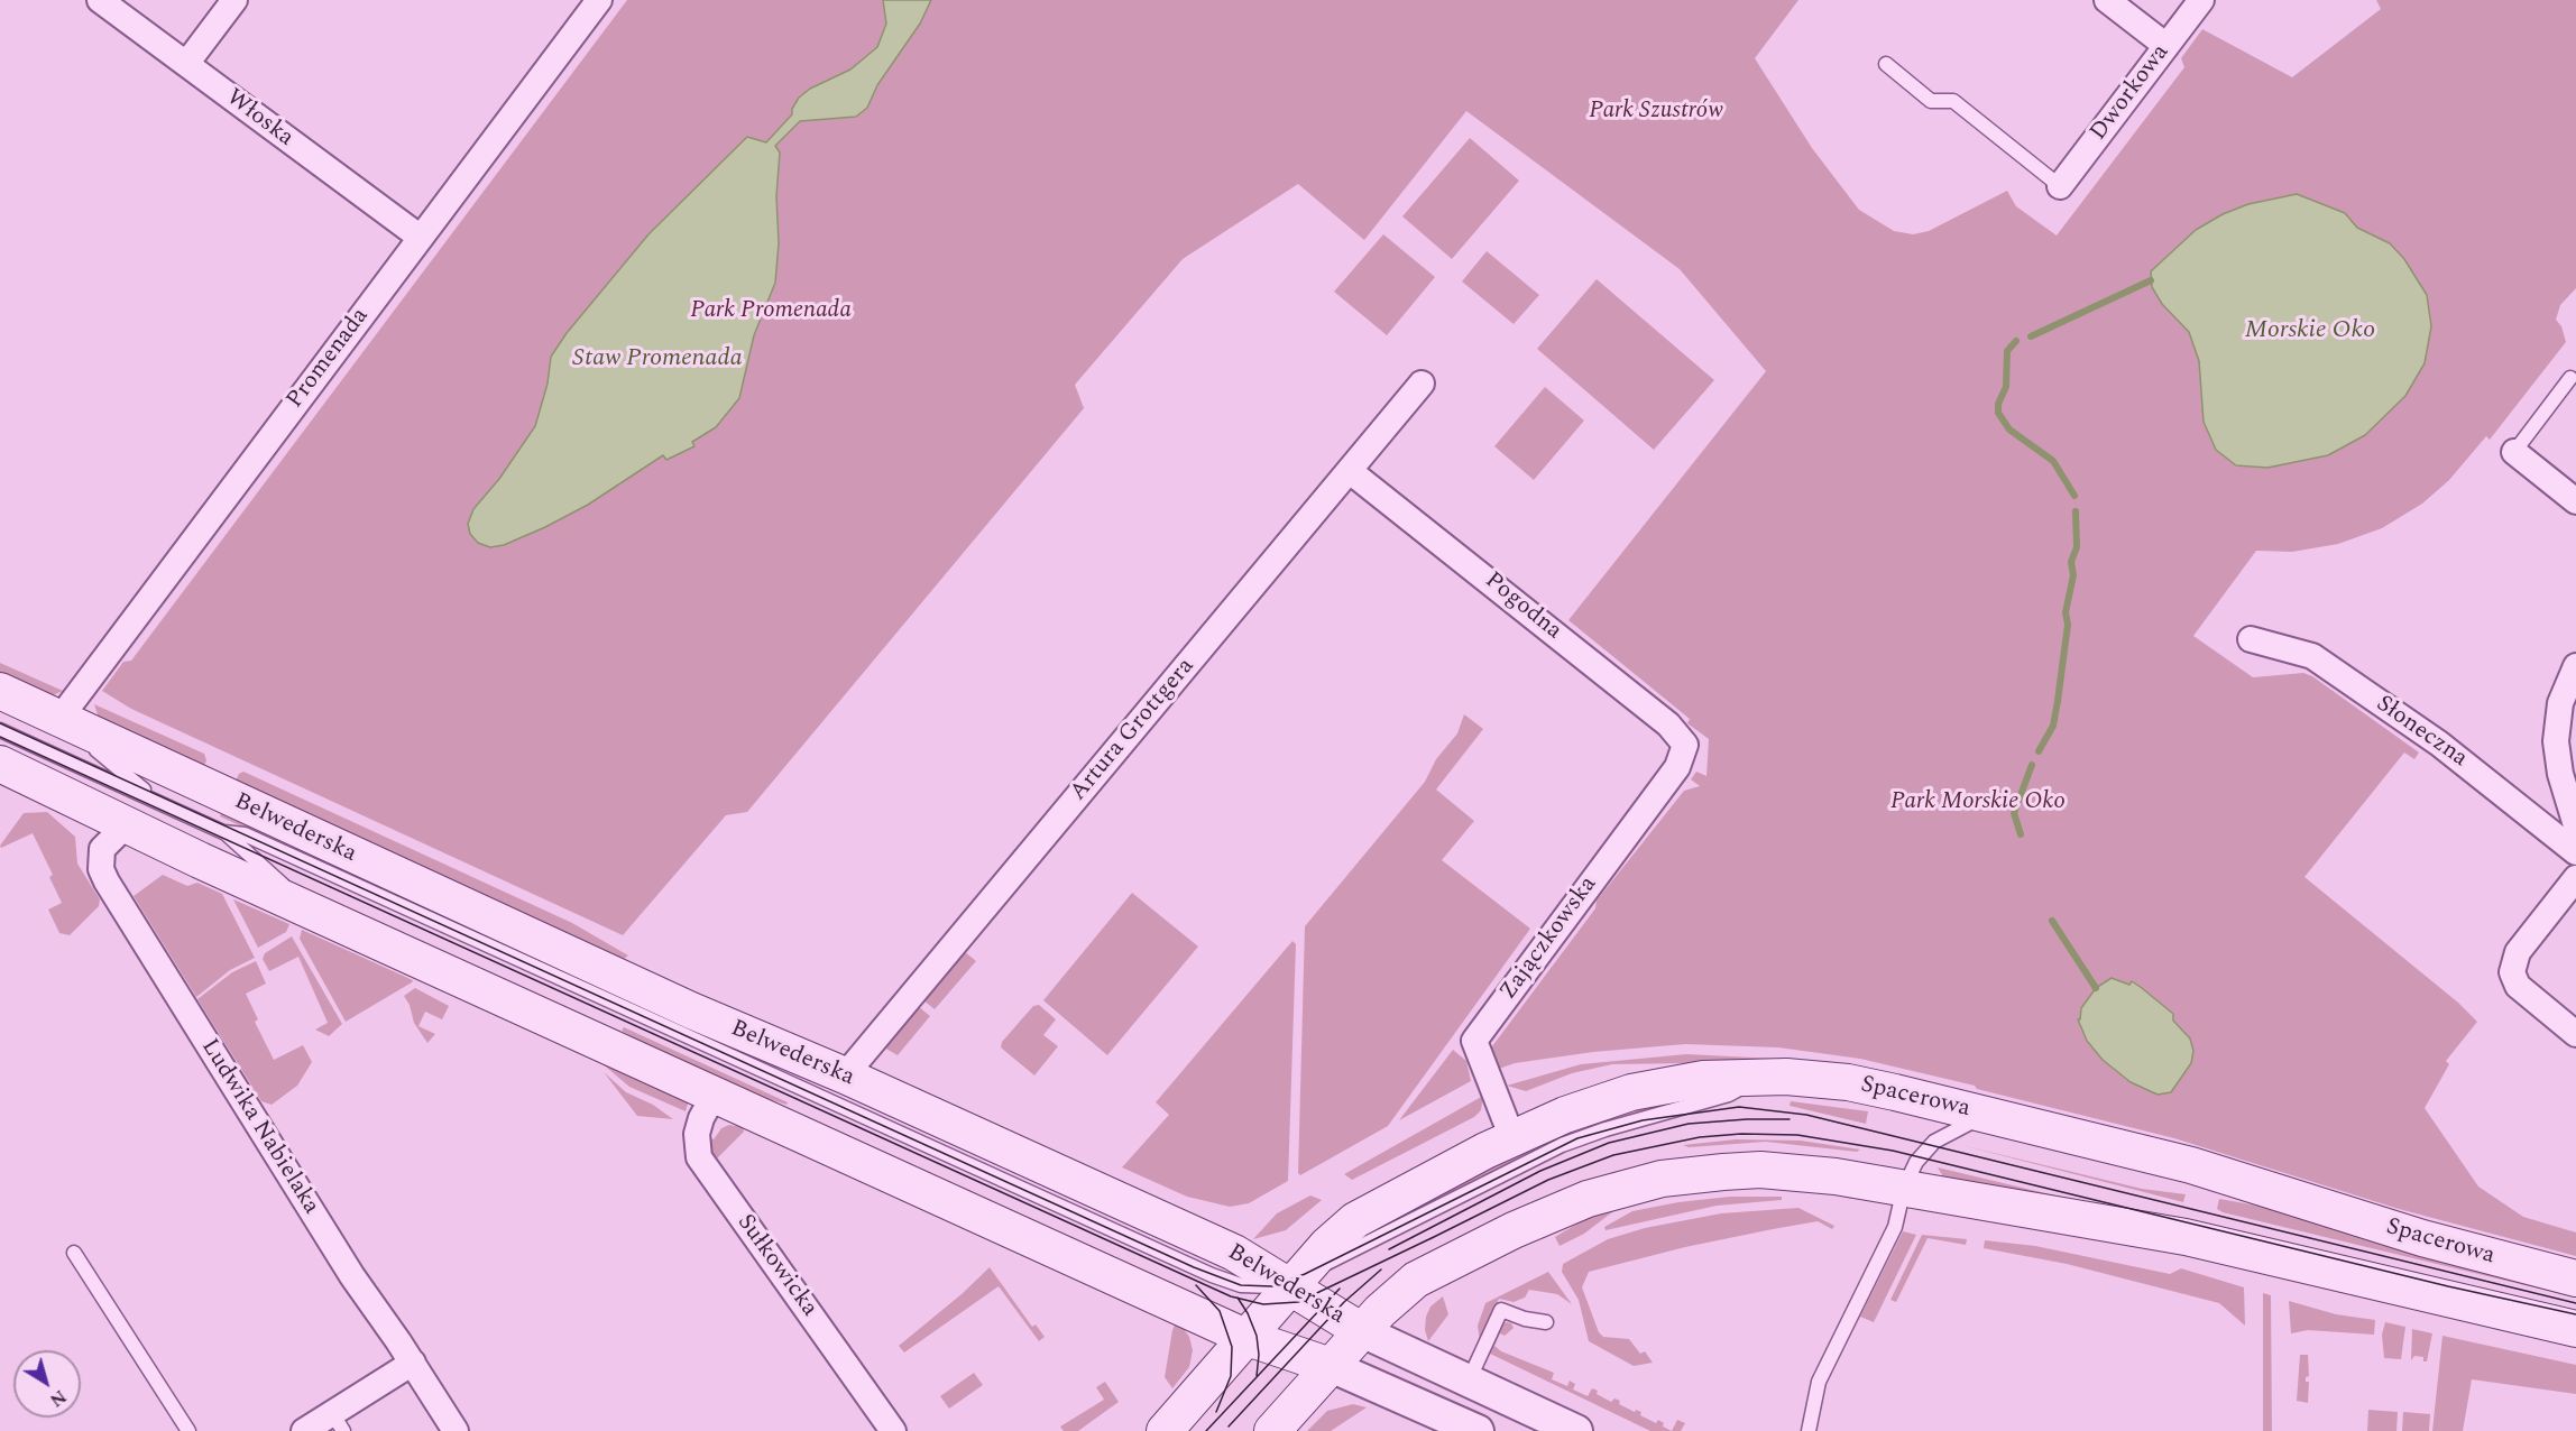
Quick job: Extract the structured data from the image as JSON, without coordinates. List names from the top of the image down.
{
  "streets": {
    "main road": ["Belwederska", "Spacerowa"],
    "street": [
      "Dworkowa",
      "Włoska",
      "Promenada",
      "Pogodna",
      "Artura Grottgera",
      "Słoneczna",
      "Zajączkowska",
      "Ludwika Nabielaka",
      "Sułkowicka"
    ]
  },
  "crossings": [
    ["Włoska", "Promenada"],
    ["Promenada", "Belwederska"],
    ["Pogodna", "Artura Grottgera"],
    ["Pogodna", "Zajączkowska"],
    ["Artura Grottgera", "Belwederska"],
    ["Belwederska", "Spacerowa"],
    ["Belwederska", "Ludwika Nabielaka"],
    ["Belwederska", "Sułkowicka"],
    ["Zajączkowska", "Spacerowa"]
  ],
  "water": ["Morskie Oko", "Staw Promenada"],
  "parks": ["Park Szustrów", "Park Promenada", "Park Morskie Oko"],
  "north": "bottom right"
}
